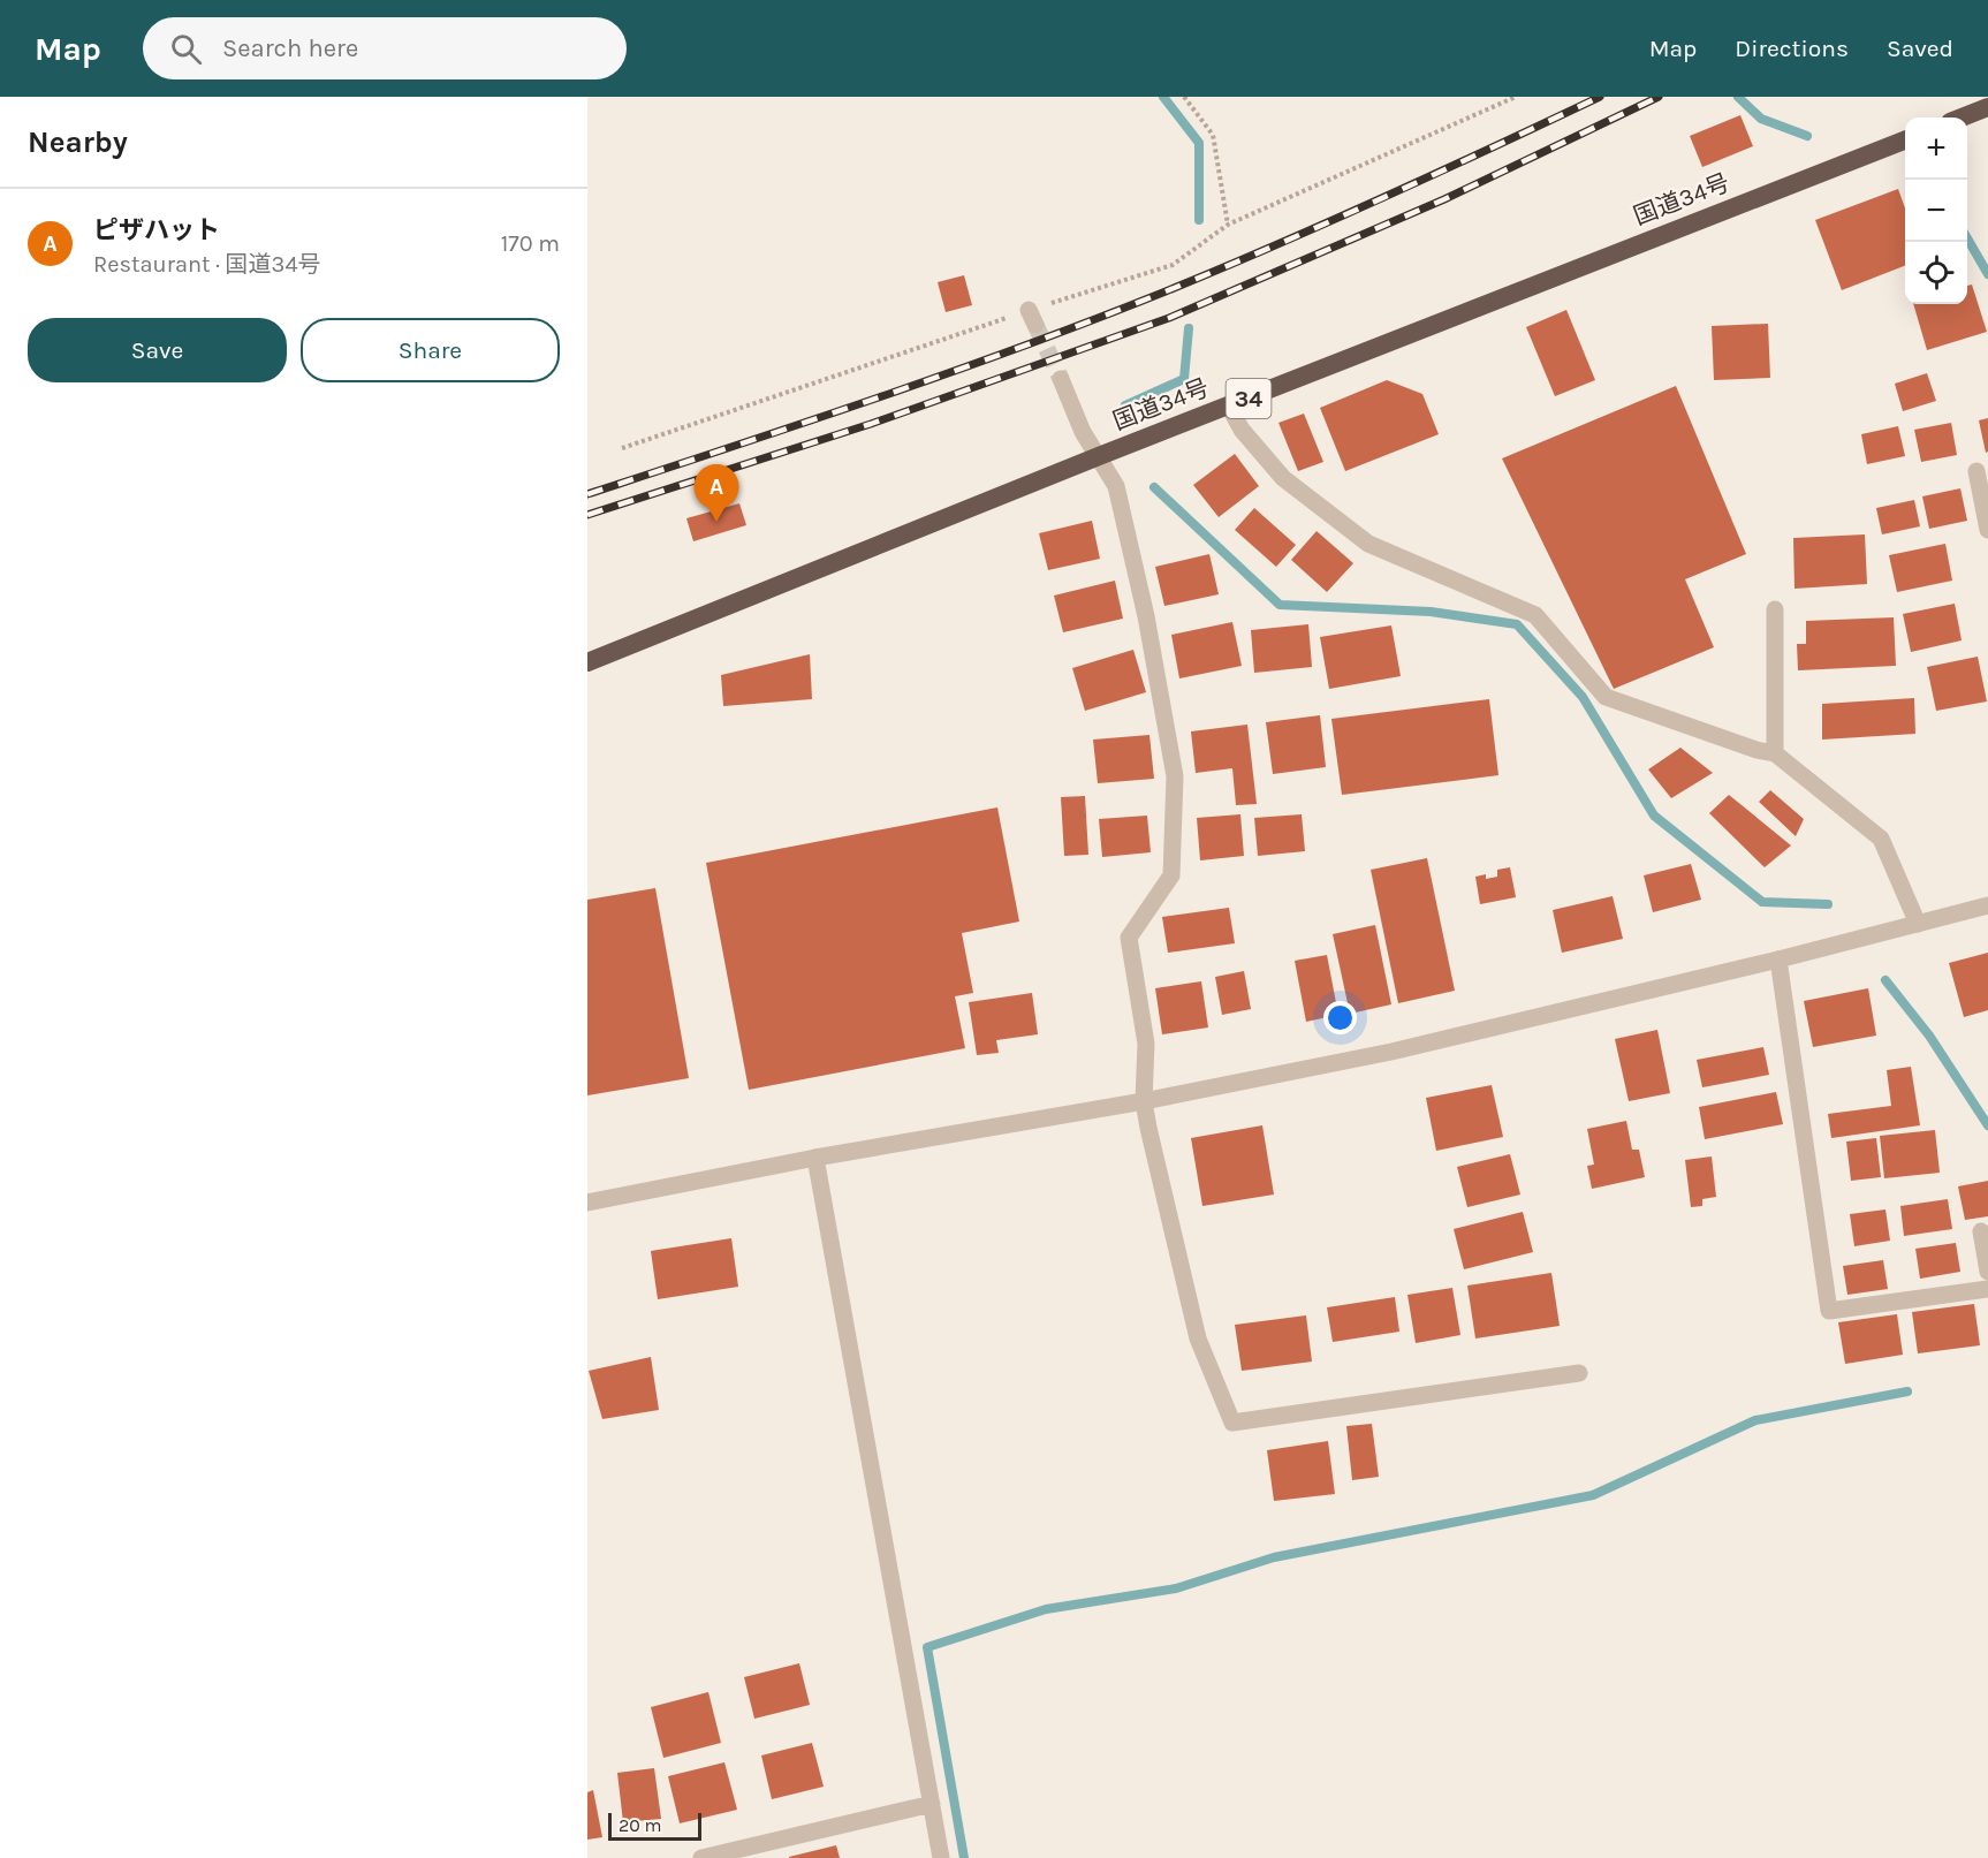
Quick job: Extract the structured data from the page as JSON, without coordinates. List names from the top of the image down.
{
  "streets": {
    "highway": ["国道34号", "34"]
  },
  "scale_bar": "20 m",
  "page": {
    "header": "Map",
    "search": "Search here",
    "nav": ["Map", "Directions", "Saved"],
    "heading": "Nearby",
    "map_buttons": ["+", "−"],
    "list": [
      {
        "mark": "A",
        "name": "ピザハット",
        "note": "Restaurant · 国道34号",
        "value": "170 m"
      }
    ],
    "buttons": ["Save", "Share"],
    "pins": "A",
    "scale": "20 m"
  }
}
